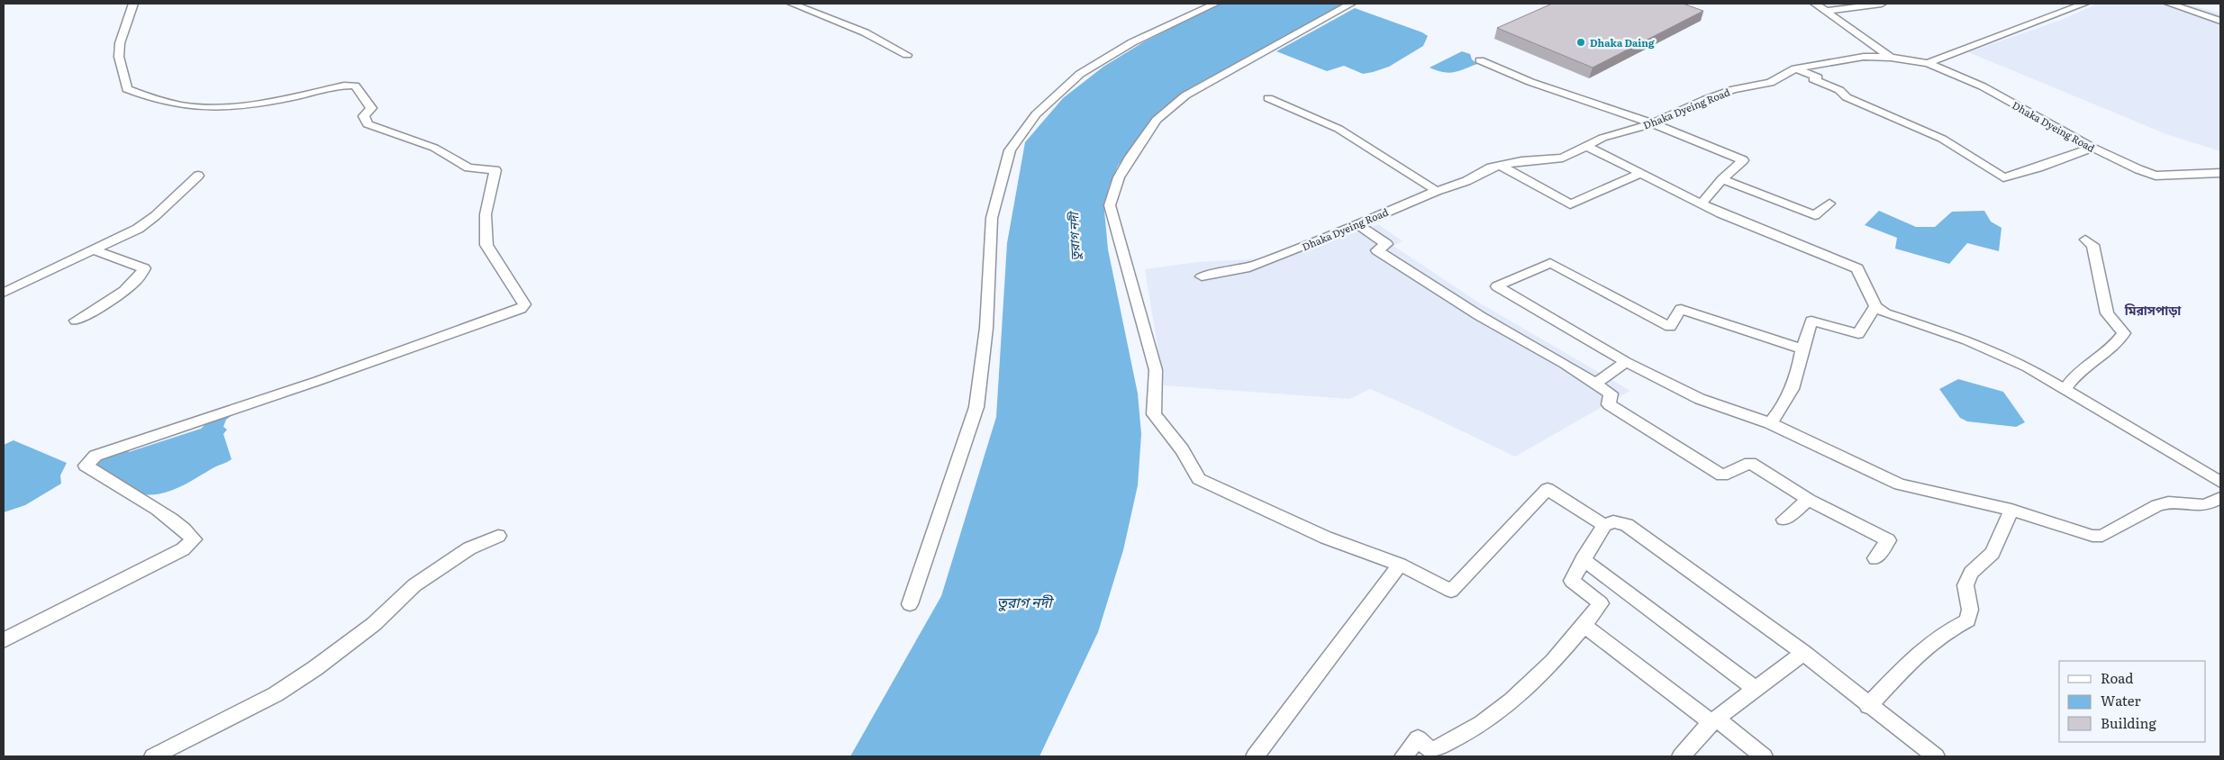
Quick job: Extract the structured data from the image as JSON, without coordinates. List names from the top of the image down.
{
  "streets": {
    "street": ["Dhaka Dyeing Road"]
  },
  "districts": ["মিরাসপাড়া"],
  "water": ["তুরাগ নদী"],
  "places": ["Dhaka Daing"],
  "legend": ["Road", "Water", "Building"]
}
